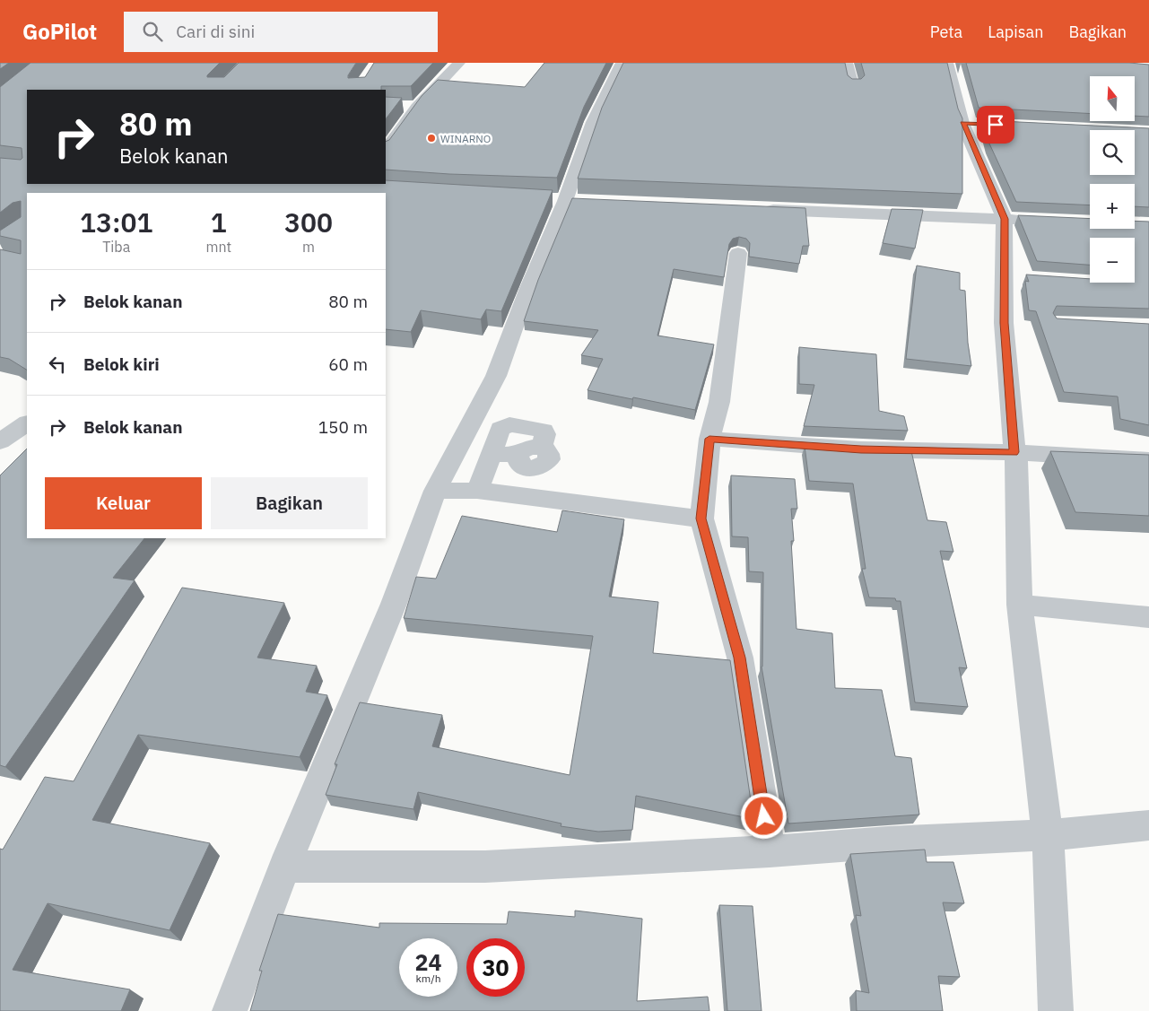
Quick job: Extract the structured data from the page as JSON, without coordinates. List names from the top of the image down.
{
  "places": ["WINARNO"],
  "north": "top",
  "page": {
    "header": "GoPilot",
    "search": "Cari di sini",
    "nav": ["Peta", "Lapisan", "Bagikan"],
    "map_buttons": ["+", "−"],
    "turn": ["80 m", "Belok kanan"],
    "eta": [
      "13:01",
      "Tiba",
      "1",
      "mnt",
      "300",
      "m"
    ],
    "list": [
      {
        "name": "Belok kanan",
        "value": "80 m"
      },
      {
        "name": "Belok kiri",
        "value": "60 m"
      },
      {
        "name": "Belok kanan",
        "value": "150 m"
      }
    ],
    "buttons": ["Keluar", "Bagikan"],
    "speed": "24 km/h",
    "limit": "30"
  }
}
